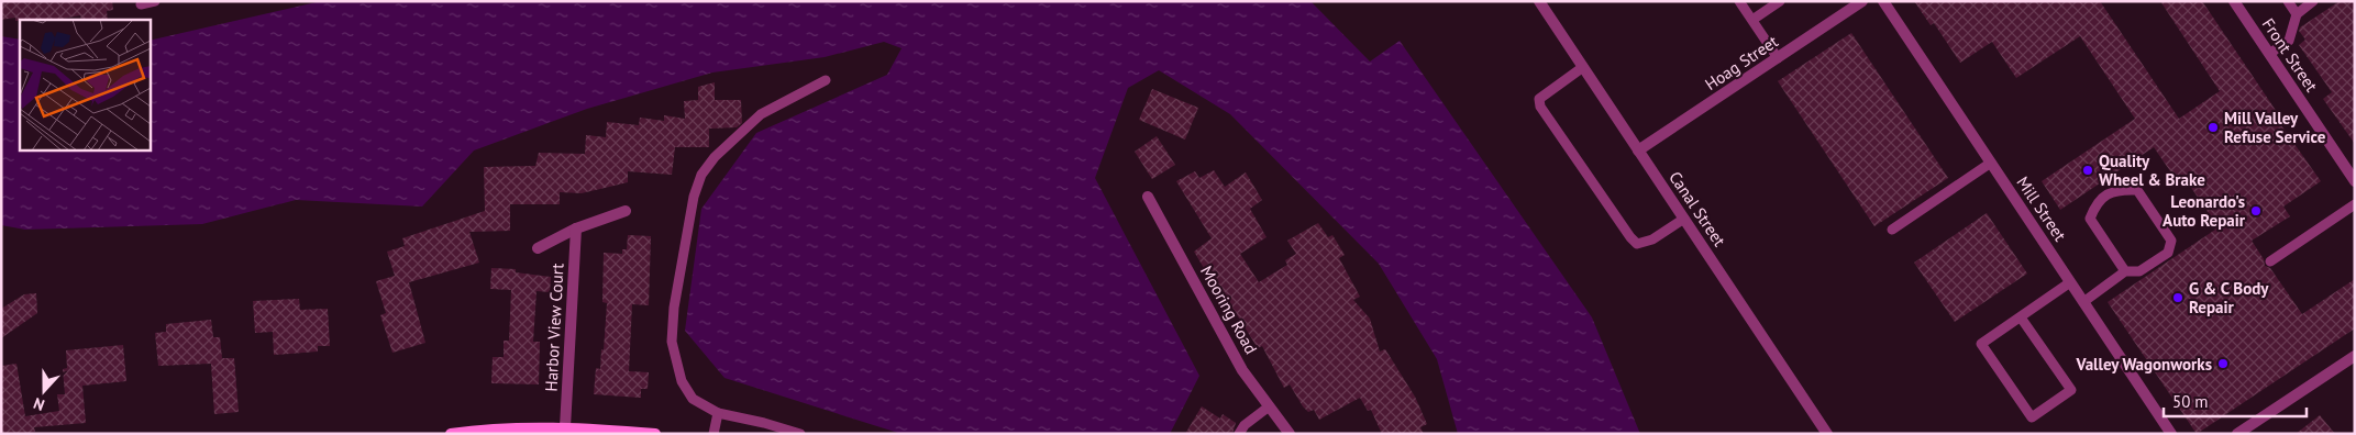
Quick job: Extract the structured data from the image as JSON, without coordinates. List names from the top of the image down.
{
  "streets": {
    "street": [
      "Front Street",
      "Hoag Street",
      "Canal Street",
      "Mill Street",
      "Mooring Road",
      "Harbor View Court"
    ]
  },
  "crossings": [
    ["Hoag Street", "Canal Street"]
  ],
  "places": [
    "Mill Valley Refuse Service",
    "Quality Wheel & Brake",
    "Leonardo's Auto Repair",
    "G & C Body Repair",
    "Valley Wagonworks"
  ],
  "scale_bar": "50 m",
  "north": "bottom"
}
